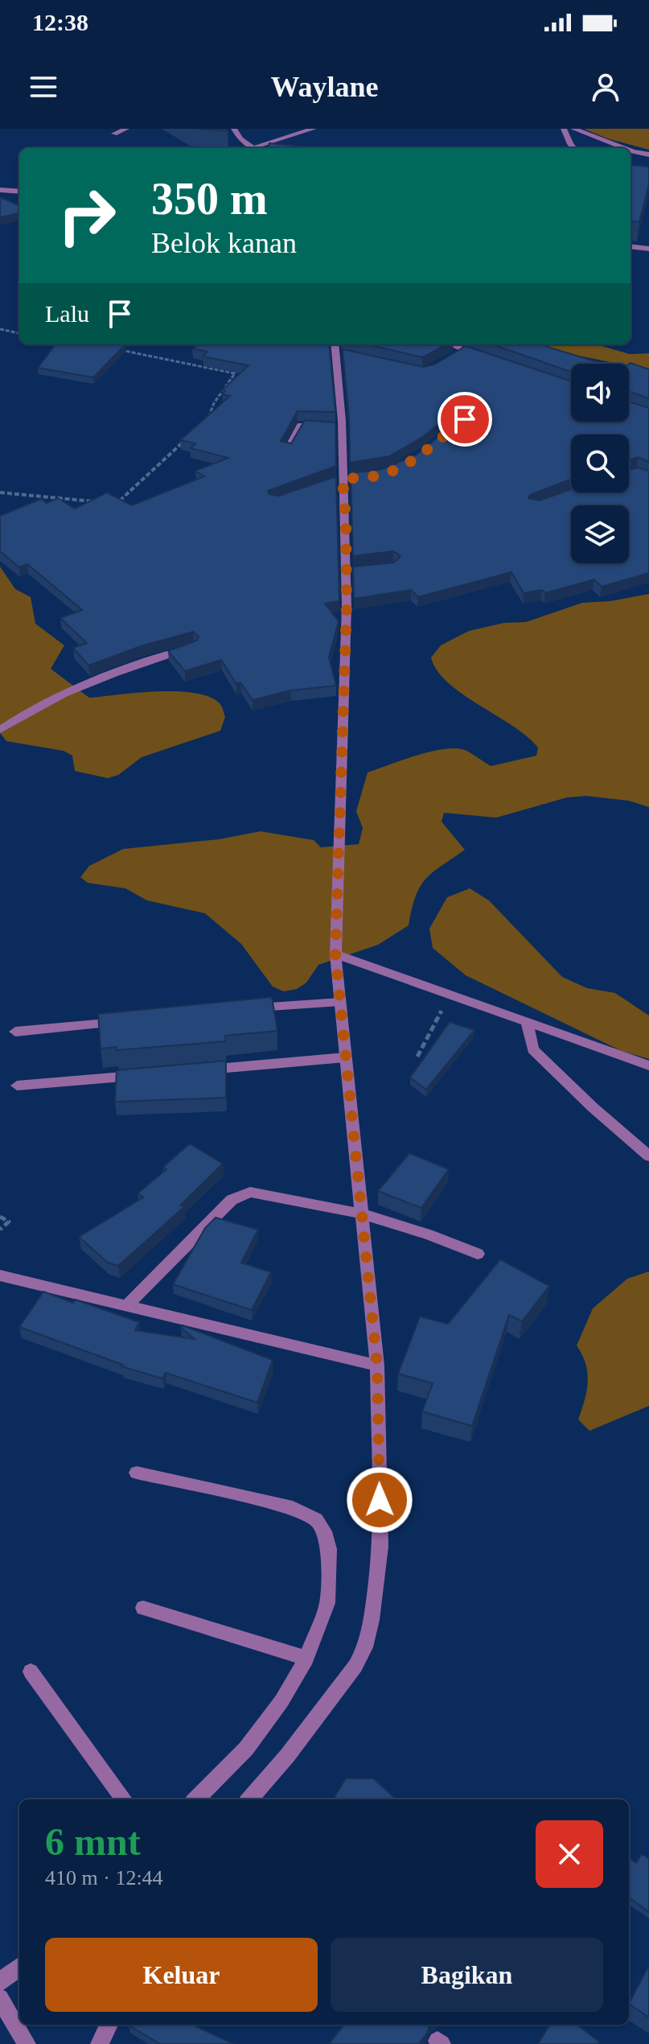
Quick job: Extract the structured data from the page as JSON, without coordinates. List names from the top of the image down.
{
  "page": {
    "status": "12:38",
    "header": "Waylane",
    "turn": ["350 m", "Belok kanan"],
    "then": "Lalu",
    "heading": ["6 mnt", "410 m · 12:44"],
    "buttons": ["Keluar", "Bagikan"]
  }
}
